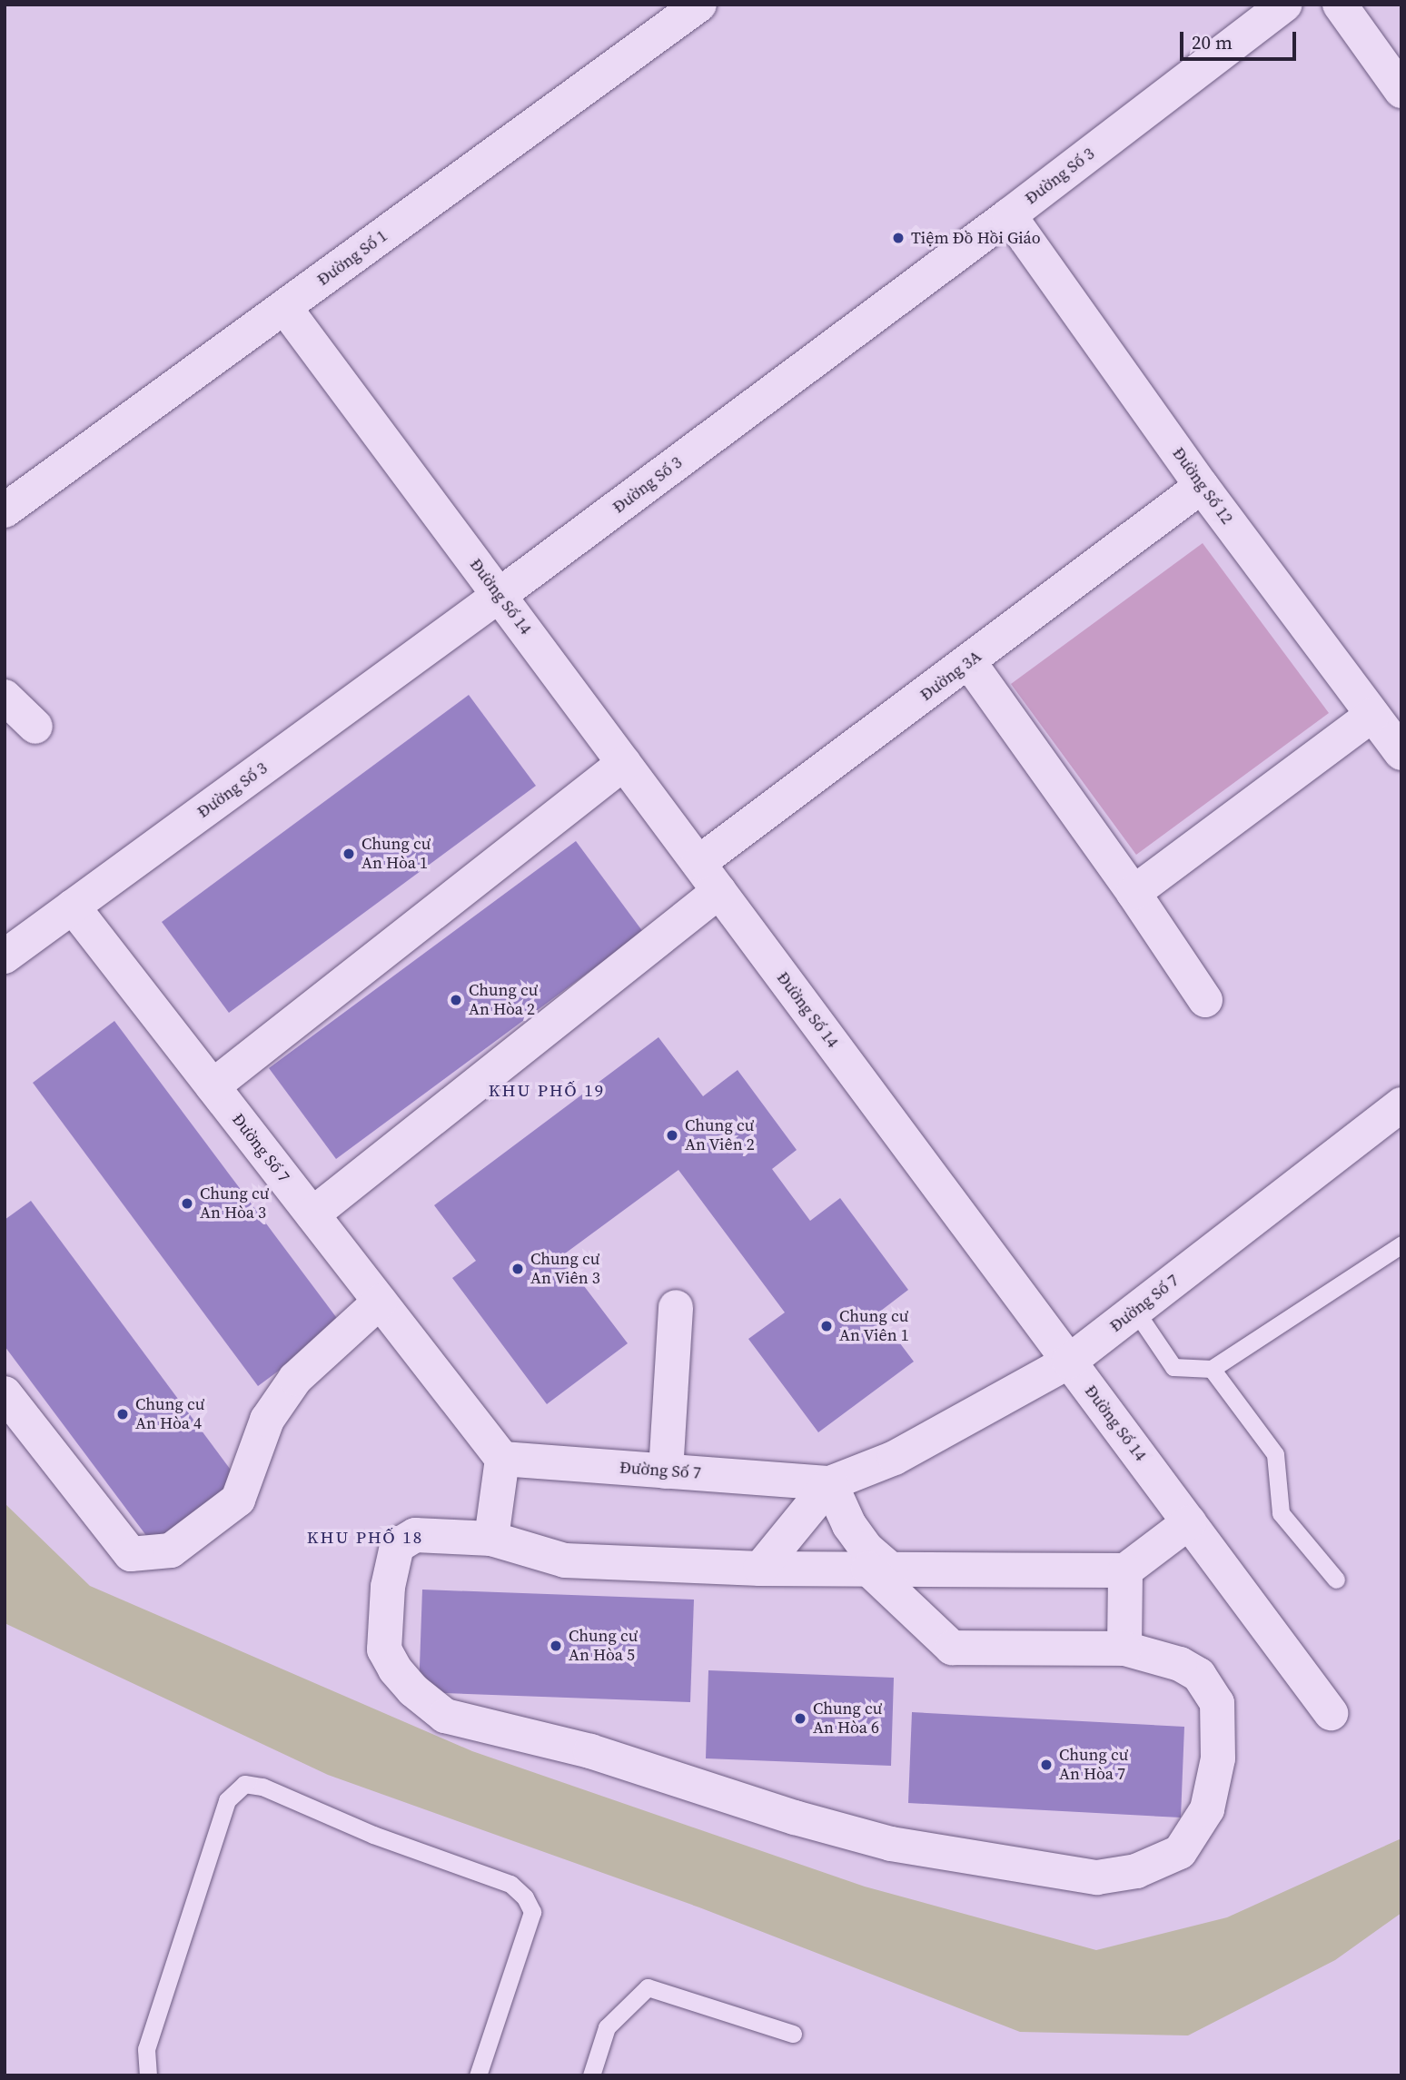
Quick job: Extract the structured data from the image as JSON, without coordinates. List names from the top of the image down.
{
  "streets": {
    "street": [
      "Đường Số 3",
      "Đường Số 1",
      "Đường Số 12",
      "Đường Số 14",
      "Đường 3A",
      "Đường Số 7"
    ]
  },
  "crossings": [
    ["Đường Số 3", "Đường Số 12"],
    ["Đường Số 3", "Đường Số 14"],
    ["Đường Số 3", "Đường Số 7"],
    ["Đường Số 1", "Đường Số 14"],
    ["Đường Số 12", "Đường 3A"],
    ["Đường Số 14", "Đường 3A"],
    ["Đường Số 14", "Đường Số 7"]
  ],
  "districts": ["KHU PHỐ 19", "KHU PHỐ 18"],
  "places": [
    "Tiệm Đồ Hồi Giáo",
    "Chung cư An Hòa 1",
    "Chung cư An Hòa 2",
    "Chung cư An Viên 2",
    "Chung cư An Hòa 3",
    "Chung cư An Viên 3",
    "Chung cư An Viên 1",
    "Chung cư An Hòa 4",
    "Chung cư An Hòa 5",
    "Chung cư An Hòa 6",
    "Chung cư An Hòa 7"
  ],
  "scale_bar": "20 m"
}
